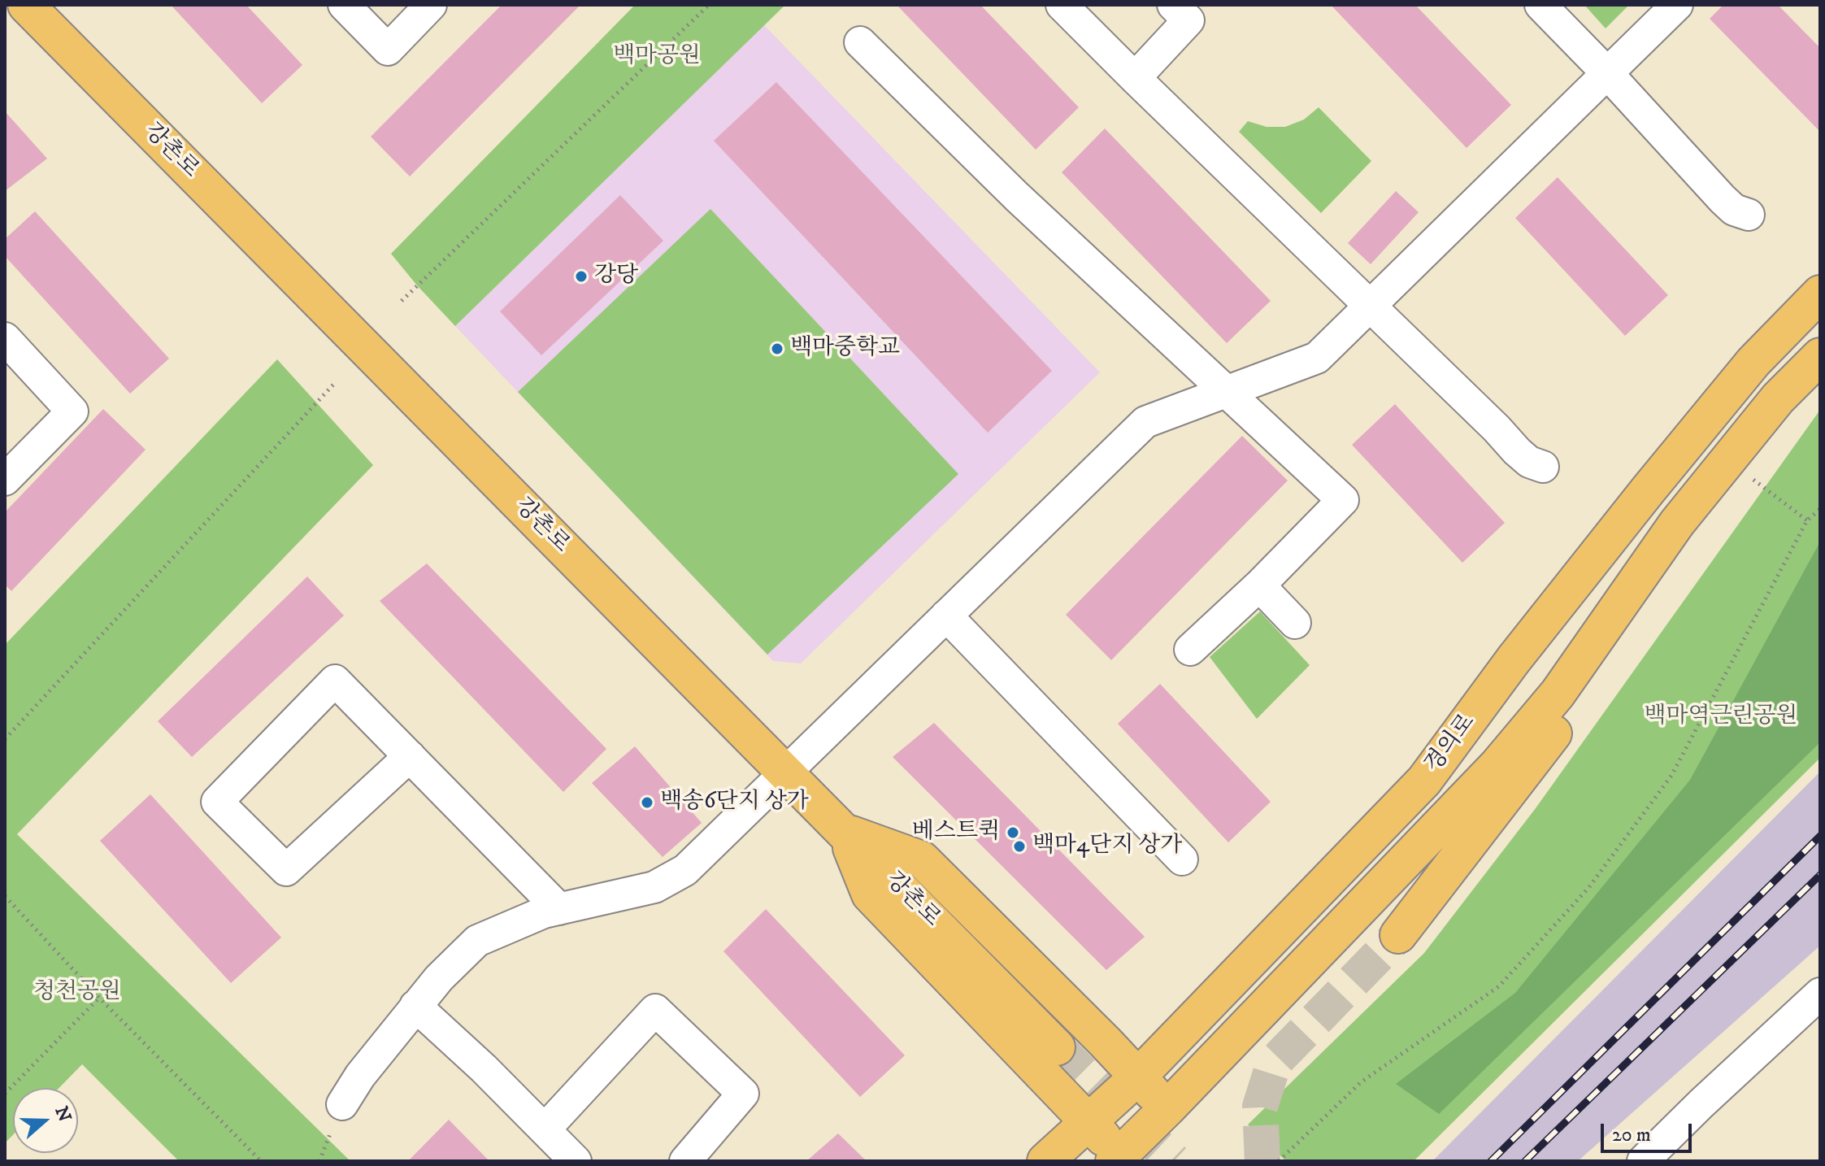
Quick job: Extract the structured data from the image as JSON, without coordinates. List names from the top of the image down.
{
  "streets": {
    "main road": ["강촌로", "경의로"]
  },
  "parks": ["백마공원", "백마역근린공원", "청천공원"],
  "places": [
    "강당",
    "백마중학교",
    "백송6단지 상가",
    "베스트퀵",
    "백마4단지 상가"
  ],
  "scale_bar": "20 m",
  "north": "right"
}
